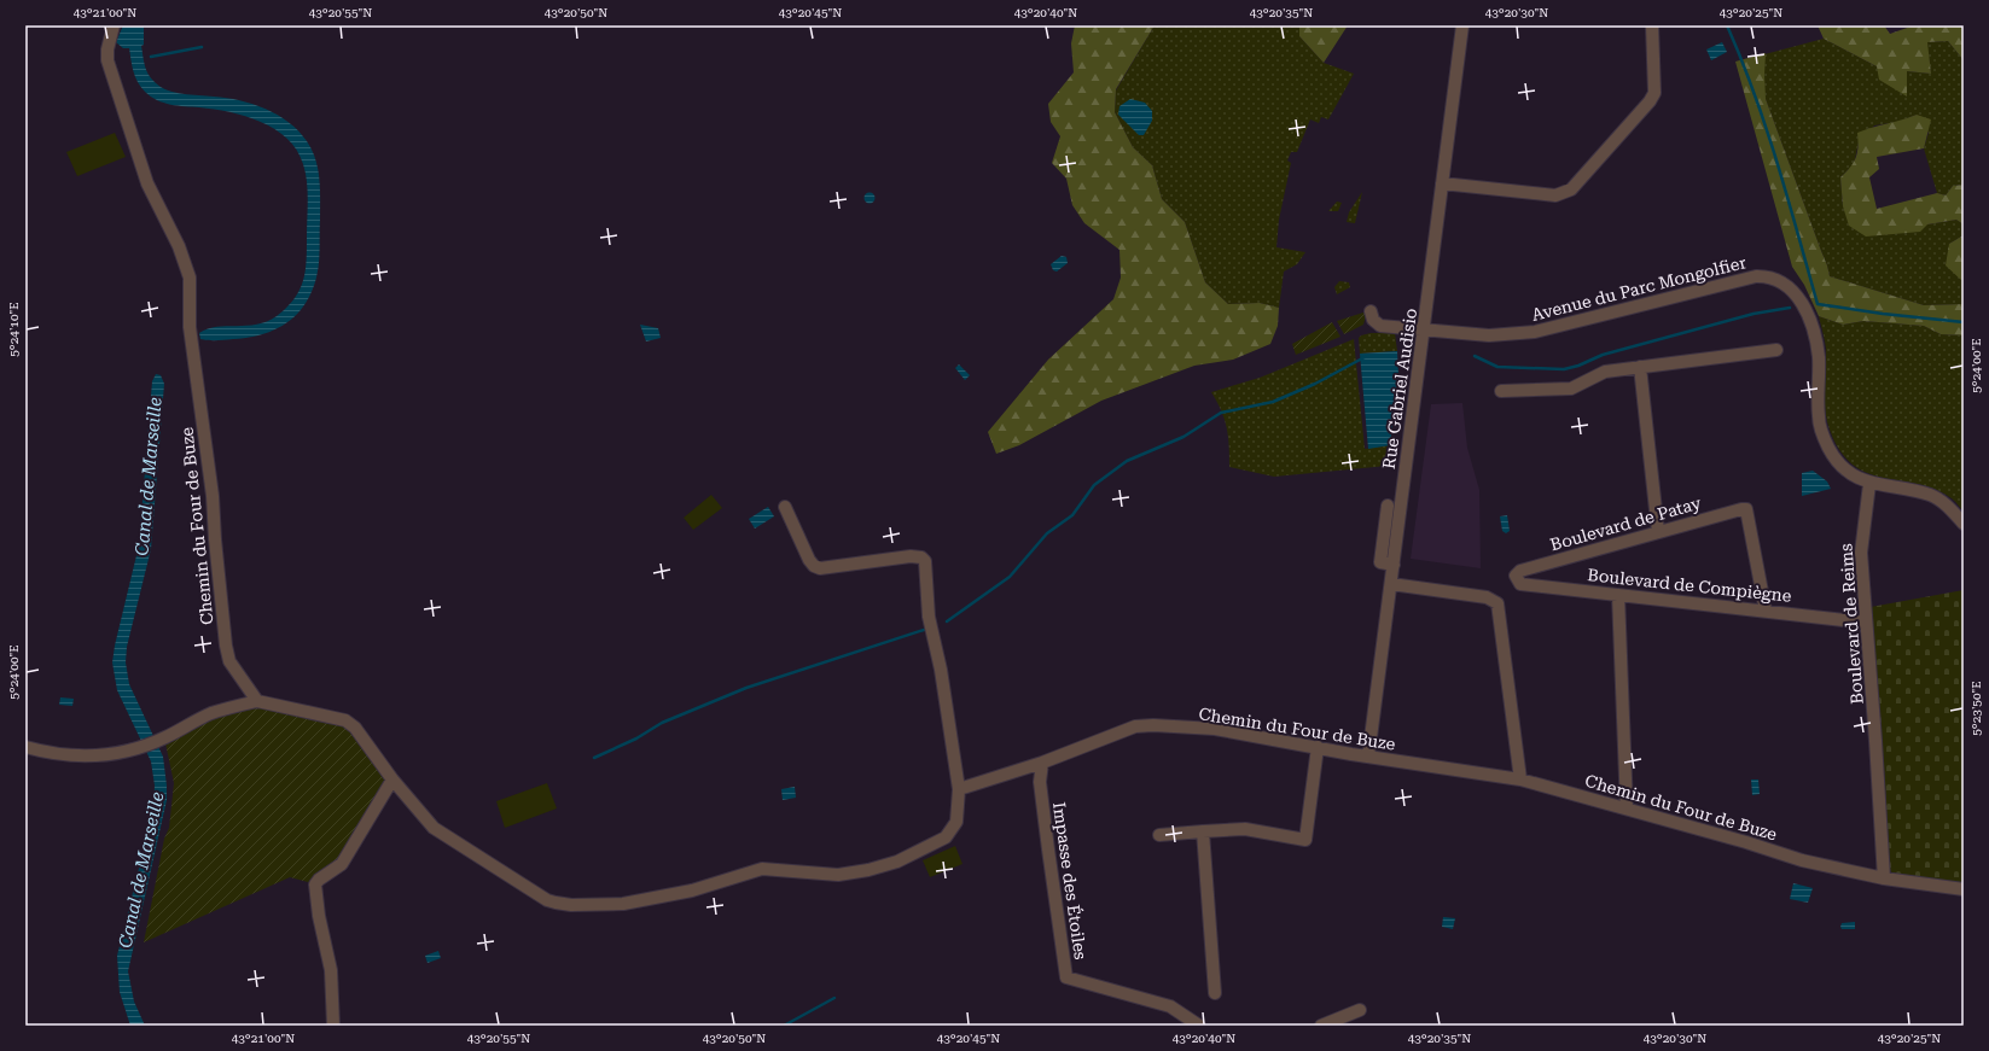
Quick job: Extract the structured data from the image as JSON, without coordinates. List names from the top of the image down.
{
  "streets": {
    "street": [
      "Avenue du Parc Mongolfier",
      "Rue Gabriel Audisio",
      "Boulevard de Patay",
      "Chemin du Four de Buze",
      "Boulevard de Compiègne",
      "Boulevard de Reims",
      "Impasse des Étoiles"
    ]
  },
  "crossings": [
    ["Avenue du Parc Mongolfier", "Rue Gabriel Audisio"],
    ["Avenue du Parc Mongolfier", "Boulevard de Reims"],
    ["Rue Gabriel Audisio", "Chemin du Four de Buze"],
    ["Boulevard de Patay", "Boulevard de Compiègne"],
    ["Chemin du Four de Buze", "Boulevard de Reims"],
    ["Chemin du Four de Buze", "Impasse des Étoiles"],
    ["Boulevard de Compiègne", "Boulevard de Reims"]
  ],
  "water": ["Canal de Marseille"],
  "coordinates": [
    "43°21'00\"N",
    "43°20'55\"N",
    "43°20'50\"N",
    "43°20'45\"N",
    "43°20'40\"N",
    "43°20'35\"N",
    "43°20'30\"N",
    "43°20'25\"N",
    "5°24'10\"E",
    "5°24'00\"E",
    "5°23'50\"E"
  ]
}
